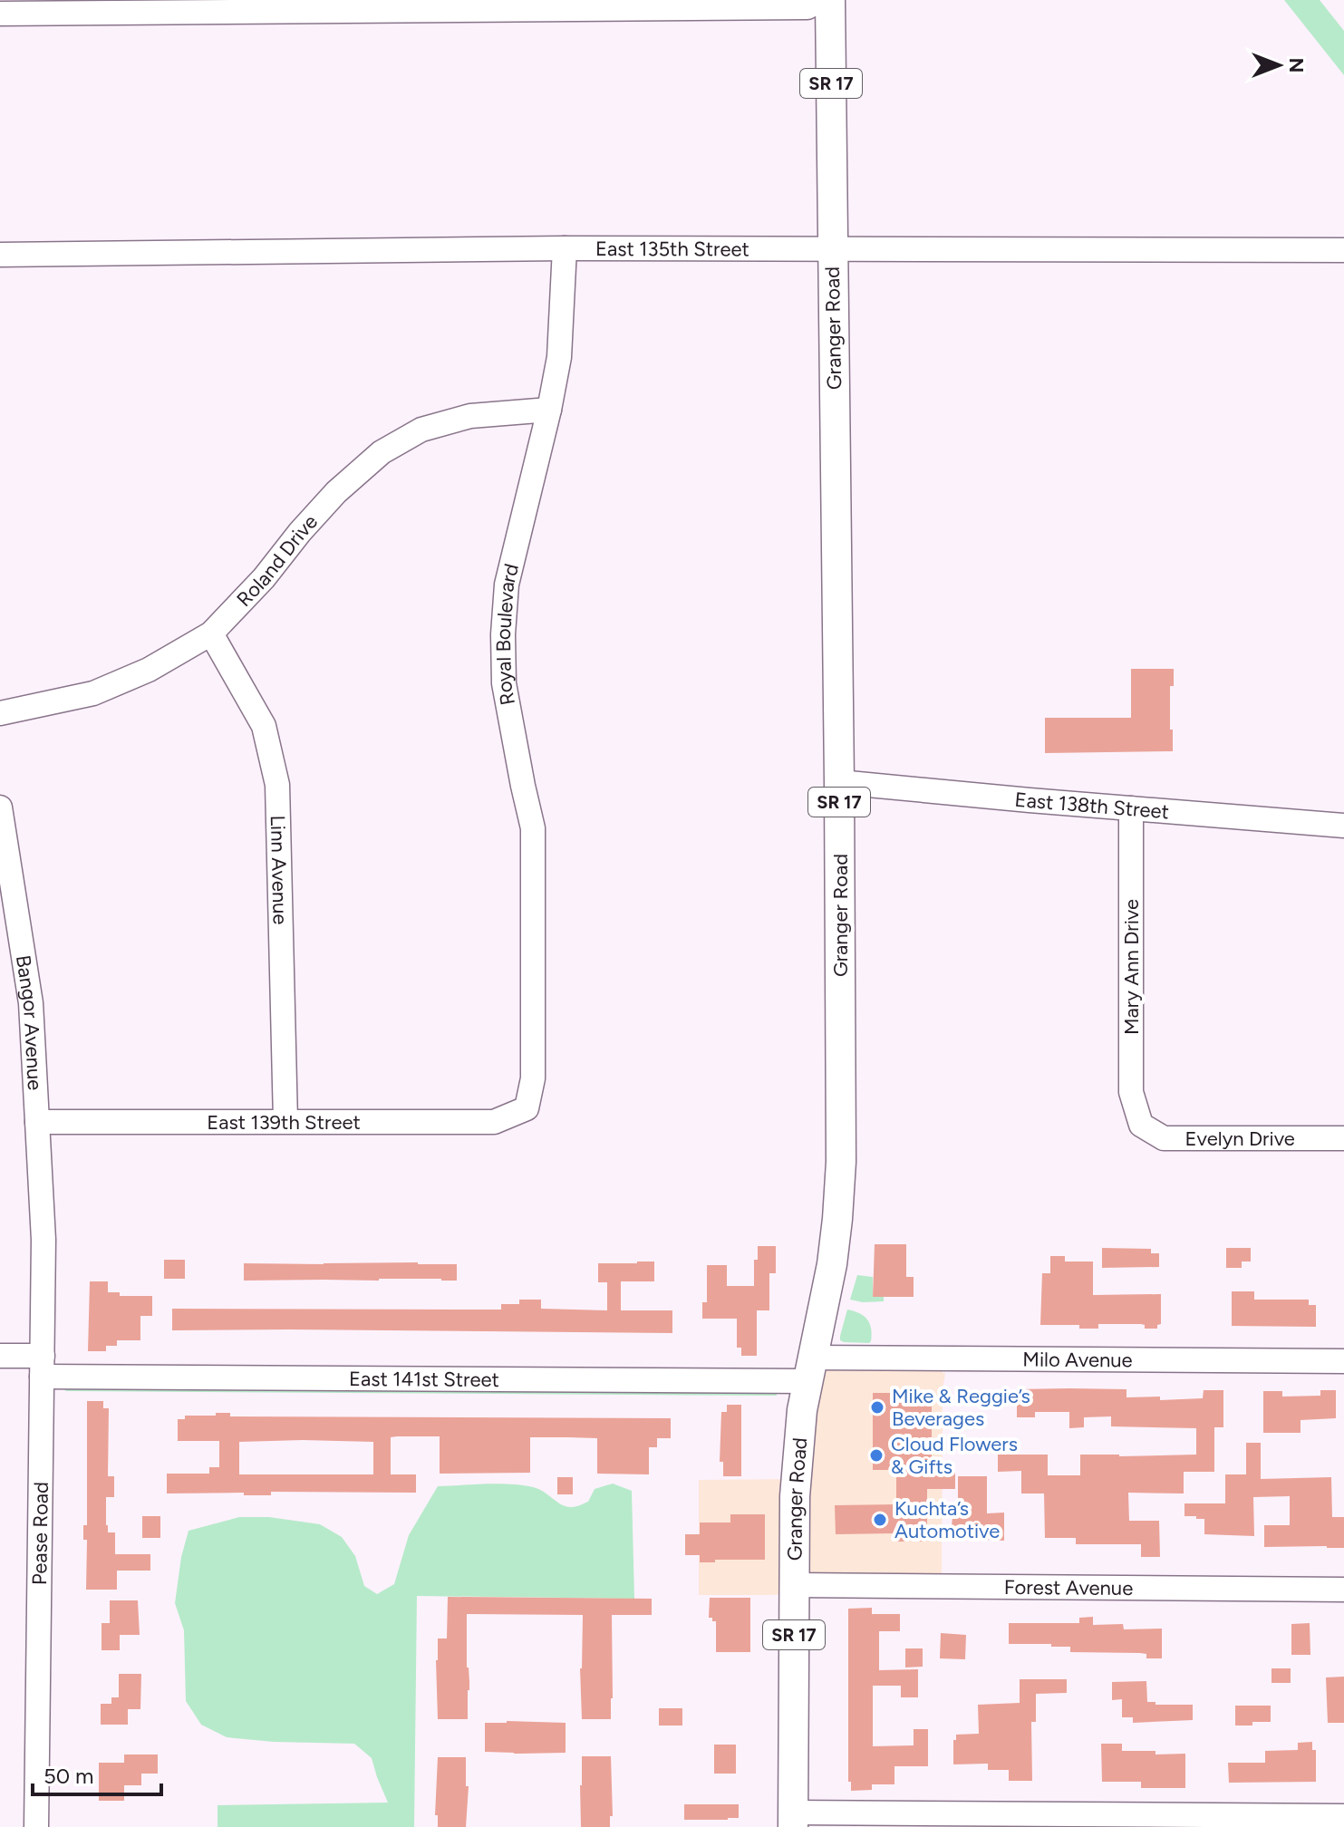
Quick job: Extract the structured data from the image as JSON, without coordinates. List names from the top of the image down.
{
  "streets": {
    "main road": ["SR 17", "Granger Road"],
    "street": [
      "East 135th Street",
      "Roland Drive",
      "Royal Boulevard",
      "East 138th Street",
      "Linn Avenue",
      "Mary Ann Drive",
      "Bangor Avenue",
      "East 139th Street",
      "Evelyn Drive",
      "Milo Avenue",
      "East 141st Street",
      "Pease Road",
      "Forest Avenue"
    ]
  },
  "crossings": [
    ["East 135th Street", "Granger Road"],
    ["East 135th Street", "Royal Boulevard"],
    ["Granger Road", "East 138th Street"],
    ["Granger Road", "Milo Avenue"],
    ["Granger Road", "East 141st Street"],
    ["Granger Road", "Forest Avenue"],
    ["Roland Drive", "Royal Boulevard"],
    ["Roland Drive", "Linn Avenue"],
    ["Royal Boulevard", "East 139th Street"],
    ["East 138th Street", "Mary Ann Drive"],
    ["Linn Avenue", "East 139th Street"],
    ["Mary Ann Drive", "Evelyn Drive"],
    ["Bangor Avenue", "East 139th Street"],
    ["Bangor Avenue", "Pease Road"],
    ["Milo Avenue", "East 141st Street"],
    ["East 141st Street", "Pease Road"]
  ],
  "places": ["Mike & Reggie’s Beverages", "Cloud Flowers & Gifts", "Kuchta’s Automotive"],
  "scale_bar": "50 m",
  "north": "right"
}
